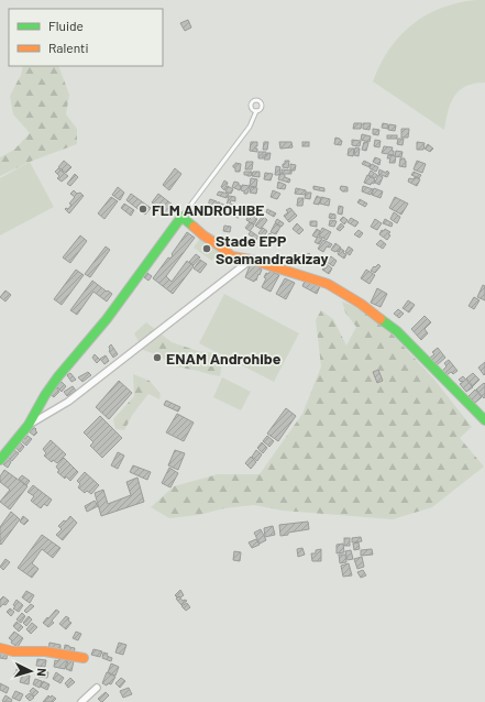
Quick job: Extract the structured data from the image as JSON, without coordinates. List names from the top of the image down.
{
  "places": ["FLM ANDROHIBE", "Stade EPP Soamandrakizay", "ENAM Androhibe"],
  "legend": ["Fluide", "Ralenti"],
  "north": "right"
}
